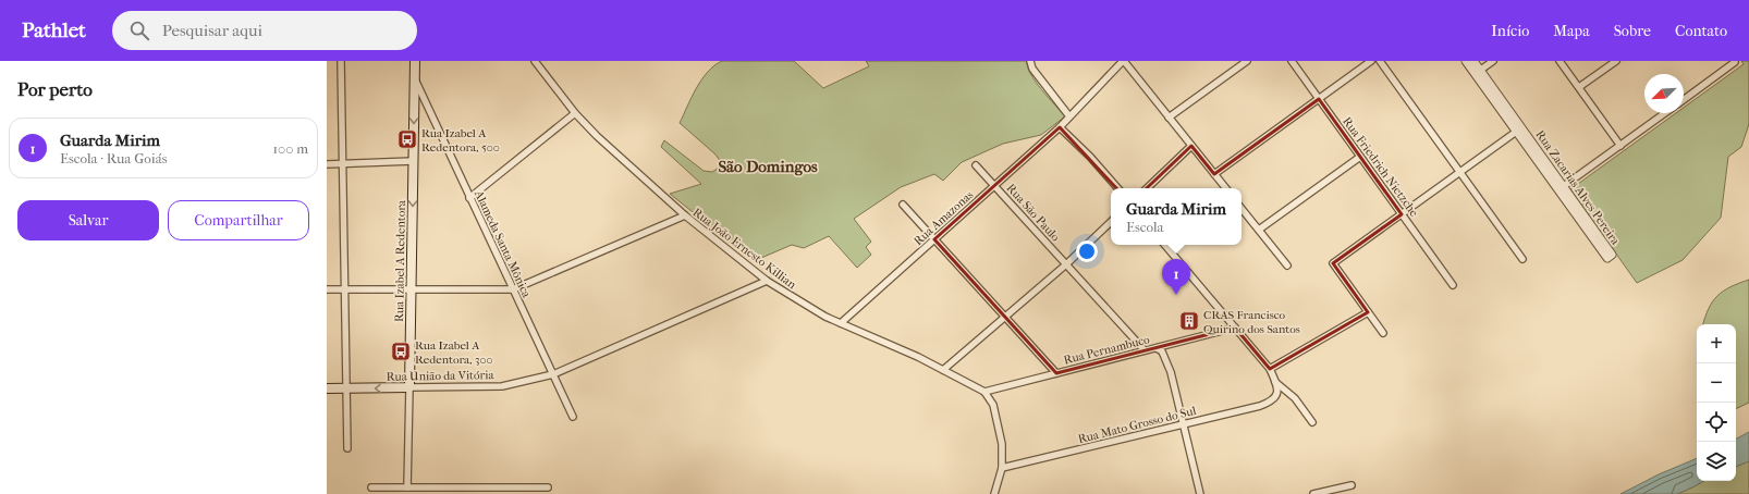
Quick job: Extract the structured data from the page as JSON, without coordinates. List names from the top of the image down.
{
  "streets": {
    "main road": ["Rua Izabel A Redentora", "Rua União da Vitória"],
    "street": [
      "Rua Friedrich Nietzche",
      "Rua Zacarias Alves Pereira",
      "Rua São Paulo",
      "Rua Amazonas",
      "Alameda Santa Mônica",
      "Rua João Ernesto Killian",
      "Rua Pernambuco",
      "Rua Mato Grosso do Sul"
    ]
  },
  "crossings": [
    ["Rua São Paulo", "Rua Amazonas"],
    ["Rua São Paulo", "Rua Pernambuco"],
    ["Rua Amazonas", "Rua João Ernesto Killian"],
    ["Alameda Santa Mônica", "Rua Izabel A Redentora"],
    ["Alameda Santa Mônica", "Rua União da Vitória"],
    ["Rua João Ernesto Killian", "Rua Pernambuco"],
    ["Rua João Ernesto Killian", "Rua União da Vitória"],
    ["Rua Izabel A Redentora", "Rua União da Vitória"]
  ],
  "one_way": ["Rua Izabel A Redentora"],
  "districts": ["São Domingos"],
  "places": {
    "bus stop": ["Rua Izabel A Redentora, 500", "Rua Izabel A Redentora, 300"],
    "building": ["CRAS Francisco Quirino dos Santos"]
  },
  "north": "bottom left",
  "page": {
    "header": "Pathlet",
    "search": "Pesquisar aqui",
    "nav": [
      "Início",
      "Mapa",
      "Sobre",
      "Contato"
    ],
    "heading": "Por perto",
    "list": [
      {
        "mark": "1",
        "name": "Guarda Mirim",
        "note": "Escola · Rua Goiás",
        "value": "100 m"
      }
    ],
    "buttons": ["Salvar", "Compartilhar"],
    "popup": ["Guarda Mirim", "Escola"],
    "pins": "1",
    "map_buttons": ["+", "−"]
  }
}
